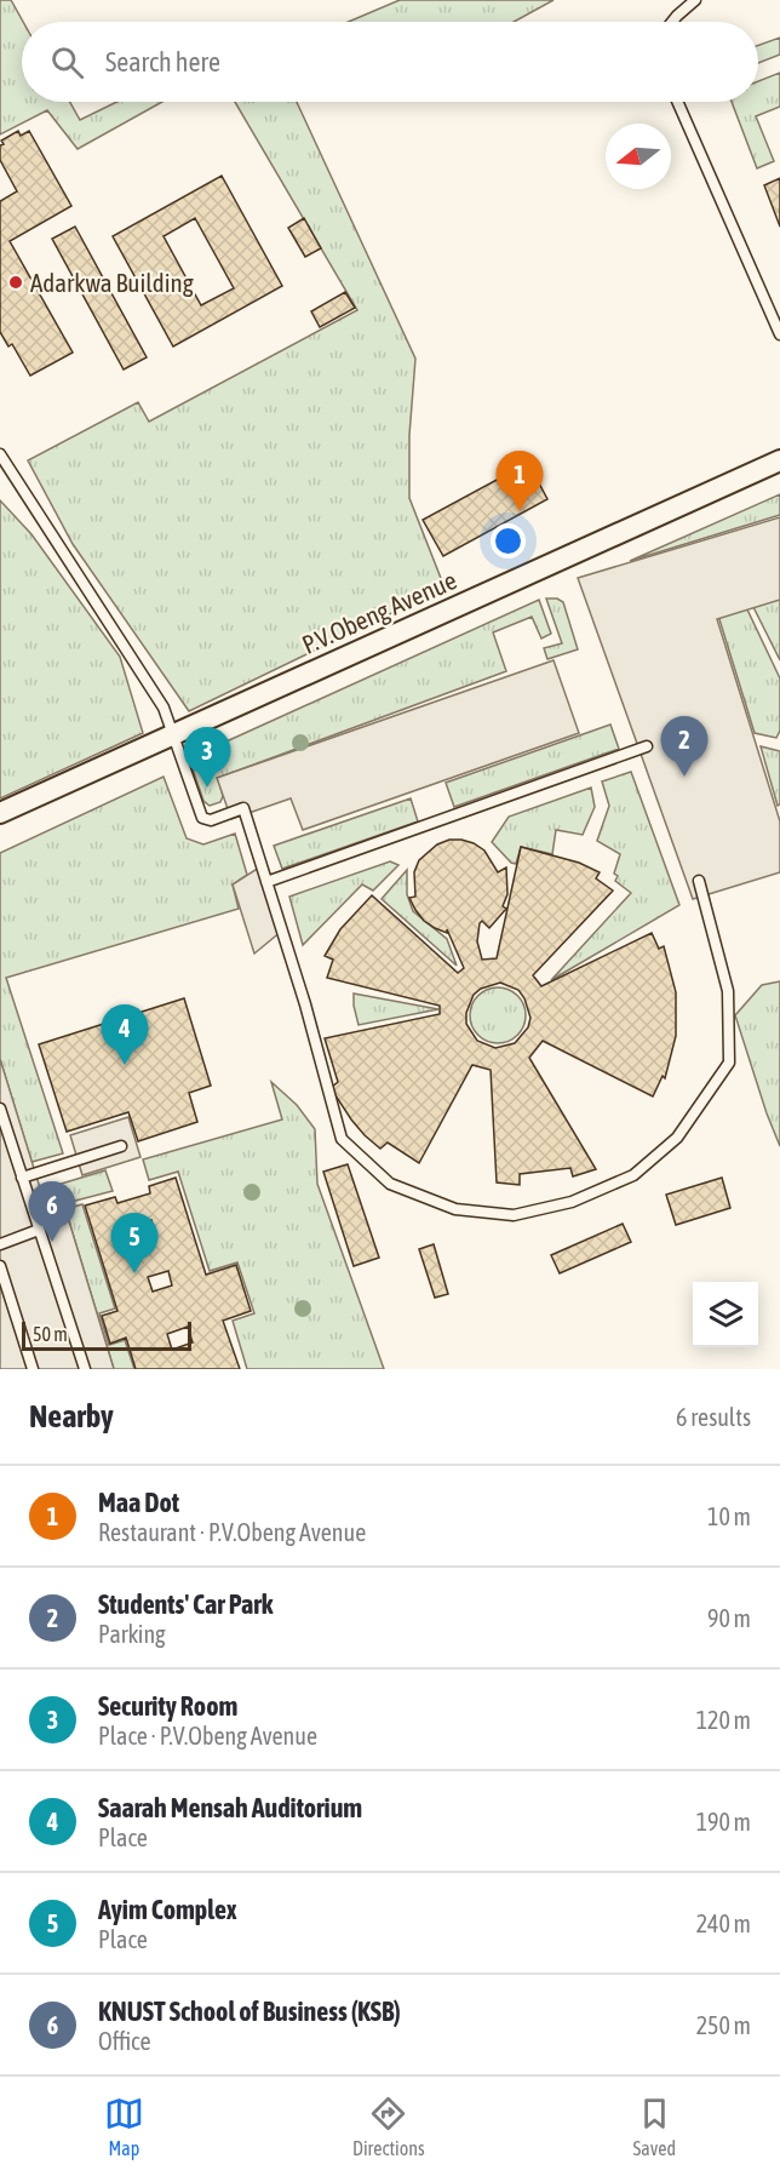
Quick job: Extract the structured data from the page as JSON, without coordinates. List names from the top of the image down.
{
  "streets": {
    "street": ["P.V.Obeng Avenue"]
  },
  "places": ["Adarkwa Building"],
  "scale_bar": "50 m",
  "north": "left",
  "page": {
    "search": "Search here",
    "pins": [
      "1",
      "2",
      "3",
      "4",
      "6",
      "5"
    ],
    "scale": "50 m",
    "heading": ["Nearby", "6 results"],
    "list": [
      {
        "mark": "1",
        "name": "Maa Dot",
        "note": "Restaurant · P.V.Obeng Avenue",
        "value": "10 m"
      },
      {
        "mark": "2",
        "name": "Students' Car Park",
        "note": "Parking",
        "value": "90 m"
      },
      {
        "mark": "3",
        "name": "Security Room",
        "note": "Place · P.V.Obeng Avenue",
        "value": "120 m"
      },
      {
        "mark": "4",
        "name": "Saarah Mensah Auditorium",
        "note": "Place",
        "value": "190 m"
      },
      {
        "mark": "5",
        "name": "Ayim Complex",
        "note": "Place",
        "value": "240 m"
      },
      {
        "mark": "6",
        "name": "KNUST School of Business (KSB)",
        "note": "Office",
        "value": "250 m"
      }
    ],
    "nav": ["Map", "Directions", "Saved"]
  }
}
